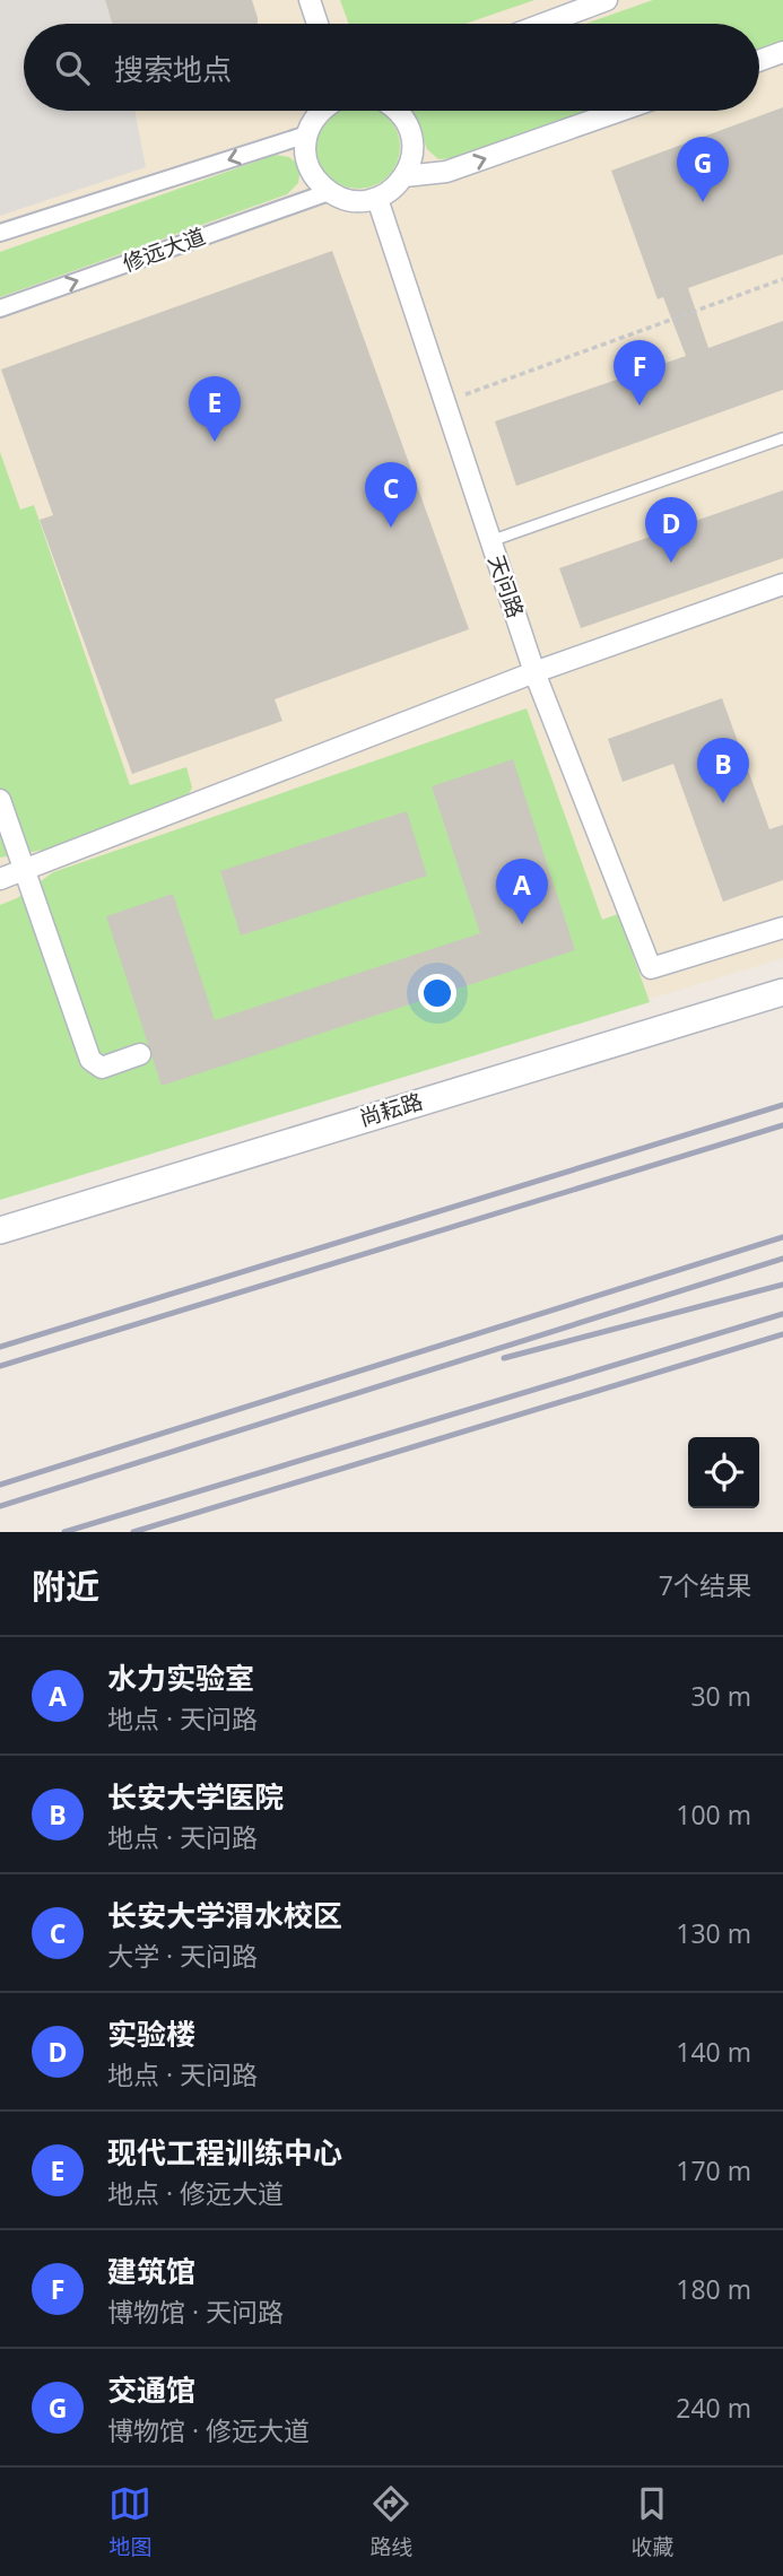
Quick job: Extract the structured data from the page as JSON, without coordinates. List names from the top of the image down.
{
  "streets": {
    "street": ["修远大道", "天问路", "尚耘路"]
  },
  "page": {
    "search": "搜索地点",
    "pins": [
      "G",
      "F",
      "E",
      "C",
      "D",
      "B",
      "A"
    ],
    "heading": ["附近", "7个结果"],
    "list": [
      {
        "mark": "A",
        "name": "水力实验室",
        "note": "地点 · 天问路",
        "value": "30 m"
      },
      {
        "mark": "B",
        "name": "长安大学医院",
        "note": "地点 · 天问路",
        "value": "100 m"
      },
      {
        "mark": "C",
        "name": "长安大学渭水校区",
        "note": "大学 · 天问路",
        "value": "130 m"
      },
      {
        "mark": "D",
        "name": "实验楼",
        "note": "地点 · 天问路",
        "value": "140 m"
      },
      {
        "mark": "E",
        "name": "现代工程训练中心",
        "note": "地点 · 修远大道",
        "value": "170 m"
      },
      {
        "mark": "F",
        "name": "建筑馆",
        "note": "博物馆 · 天问路",
        "value": "180 m"
      },
      {
        "mark": "G",
        "name": "交通馆",
        "note": "博物馆 · 修远大道",
        "value": "240 m"
      }
    ],
    "nav": ["地图", "路线", "收藏"]
  }
}
